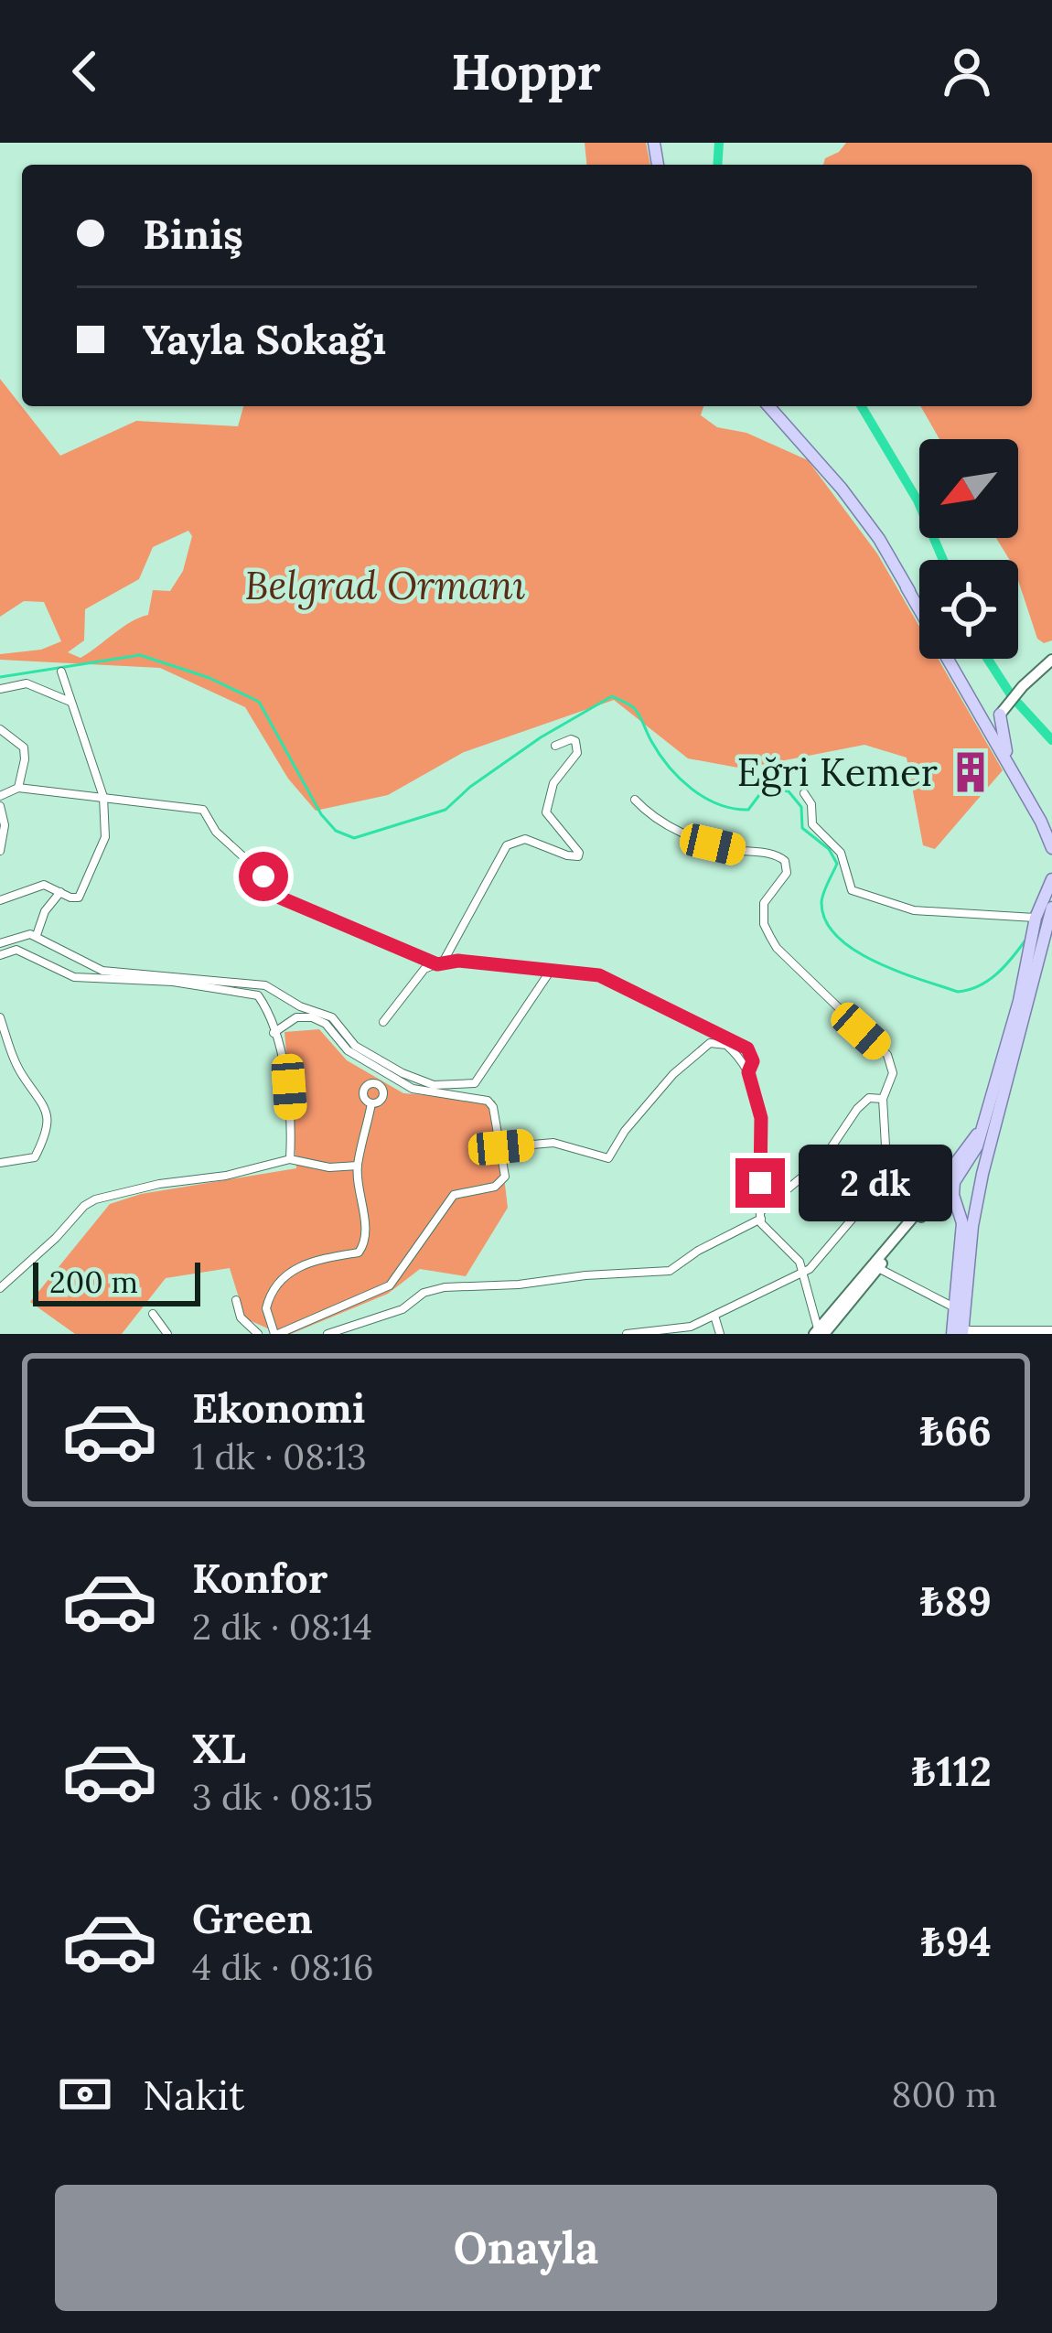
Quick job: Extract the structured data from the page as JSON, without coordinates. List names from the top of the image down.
{
  "parks": ["Belgrad Ormanı"],
  "places": {
    "building": ["Eğri Kemer"]
  },
  "scale_bar": "200 m",
  "north": "bottom left",
  "page": {
    "header": "Hoppr",
    "banner": ["Biniş", "Yayla Sokağı"],
    "bubble": "2 dk",
    "scale": "200 m",
    "list": [
      {
        "name": "Ekonomi",
        "note": "1 dk · 08:13",
        "value": "₺66"
      },
      {
        "name": "Konfor",
        "note": "2 dk · 08:14",
        "value": "₺89"
      },
      {
        "name": "XL",
        "note": "3 dk · 08:15",
        "value": "₺112"
      },
      {
        "name": "Green",
        "note": "4 dk · 08:16",
        "value": "₺94"
      }
    ],
    "pay": ["Nakit", "800 m"],
    "buttons": "Onayla"
  }
}
